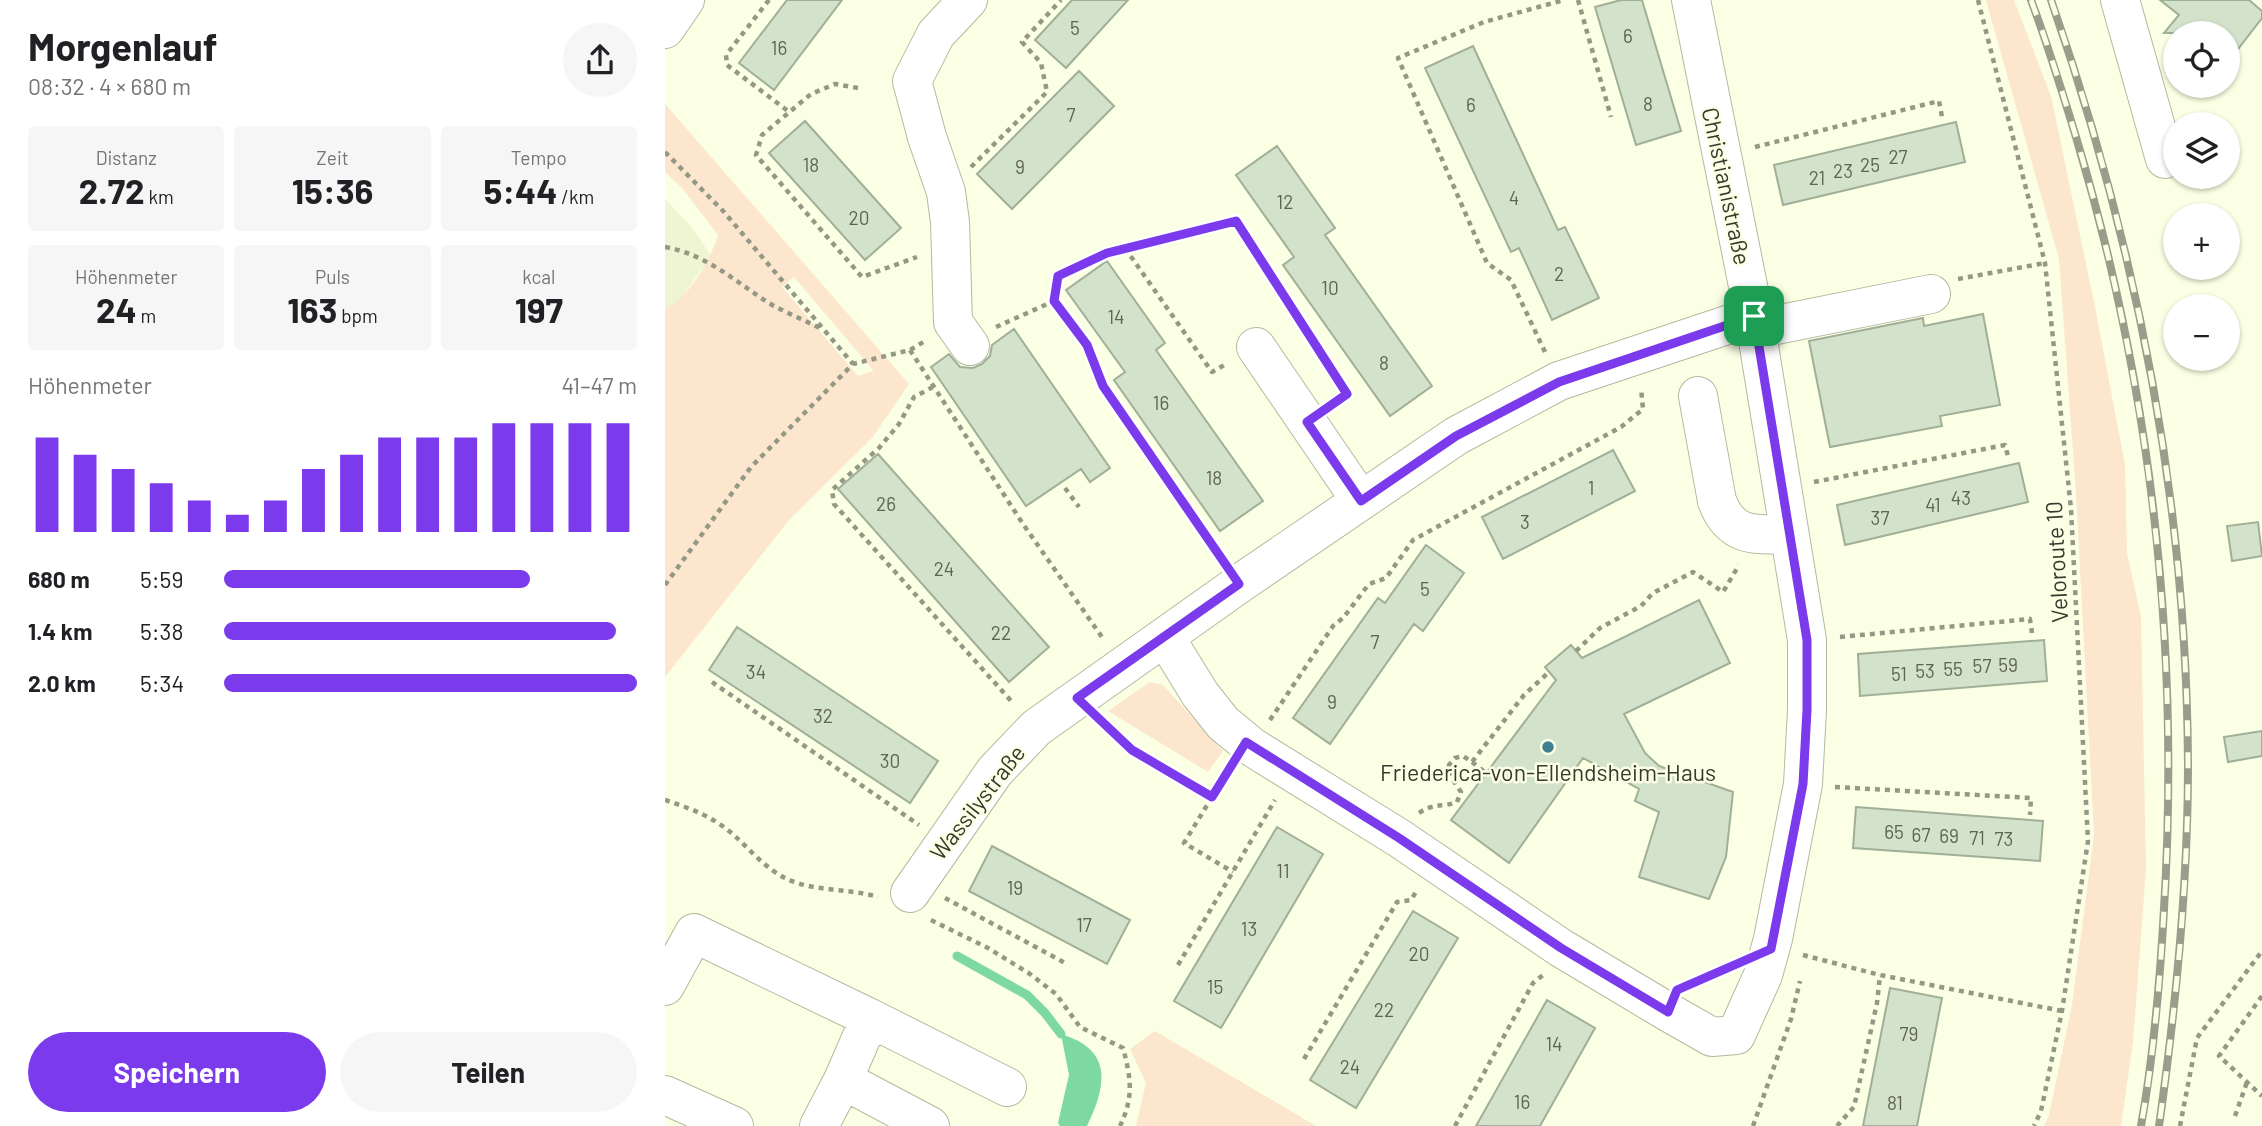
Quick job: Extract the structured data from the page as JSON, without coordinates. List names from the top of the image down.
{
  "streets": {
    "street": ["Christianistraße", "Wassilystraße"],
    "path": ["Veloroute 10"]
  },
  "crossings": [
    ["Christianistraße", "Wassilystraße"]
  ],
  "places": ["Friederica-von-Ellendsheim-Haus"],
  "house_numbers": [
    "5",
    "6",
    "16",
    "8",
    "6",
    "7",
    "27",
    "18",
    "25",
    "9",
    "23",
    "21",
    "4",
    "12",
    "20",
    "2",
    "10",
    "14",
    "8",
    "16",
    "18",
    "1",
    "43",
    "26",
    "41",
    "37",
    "3",
    "24",
    "5",
    "22",
    "7",
    "59",
    "57",
    "55",
    "53",
    "34",
    "51",
    "9",
    "32",
    "30",
    "65",
    "67",
    "69",
    "71",
    "73",
    "11",
    "19",
    "17",
    "13",
    "20",
    "15",
    "22",
    "79",
    "14",
    "24",
    "16",
    "81"
  ],
  "page": {
    "heading": ["Morgenlauf", "08:32 · 4 × 680 m"],
    "map_buttons": ["+", "−"],
    "stats": [
      ["Distanz", "2.72 km"],
      ["Zeit", "15:36"],
      ["Tempo", "5:44 /km"],
      ["Höhenmeter", "24 m"],
      ["Puls", "163 bpm"],
      ["kcal", "197"]
    ],
    "chart": ["Höhenmeter", "41–47 m"],
    "list": [
      {
        "name": "680 m",
        "note": "5:59"
      },
      {
        "name": "1.4 km",
        "note": "5:38"
      },
      {
        "name": "2.0 km",
        "note": "5:34"
      }
    ],
    "buttons": ["Speichern", "Teilen"]
  }
}
